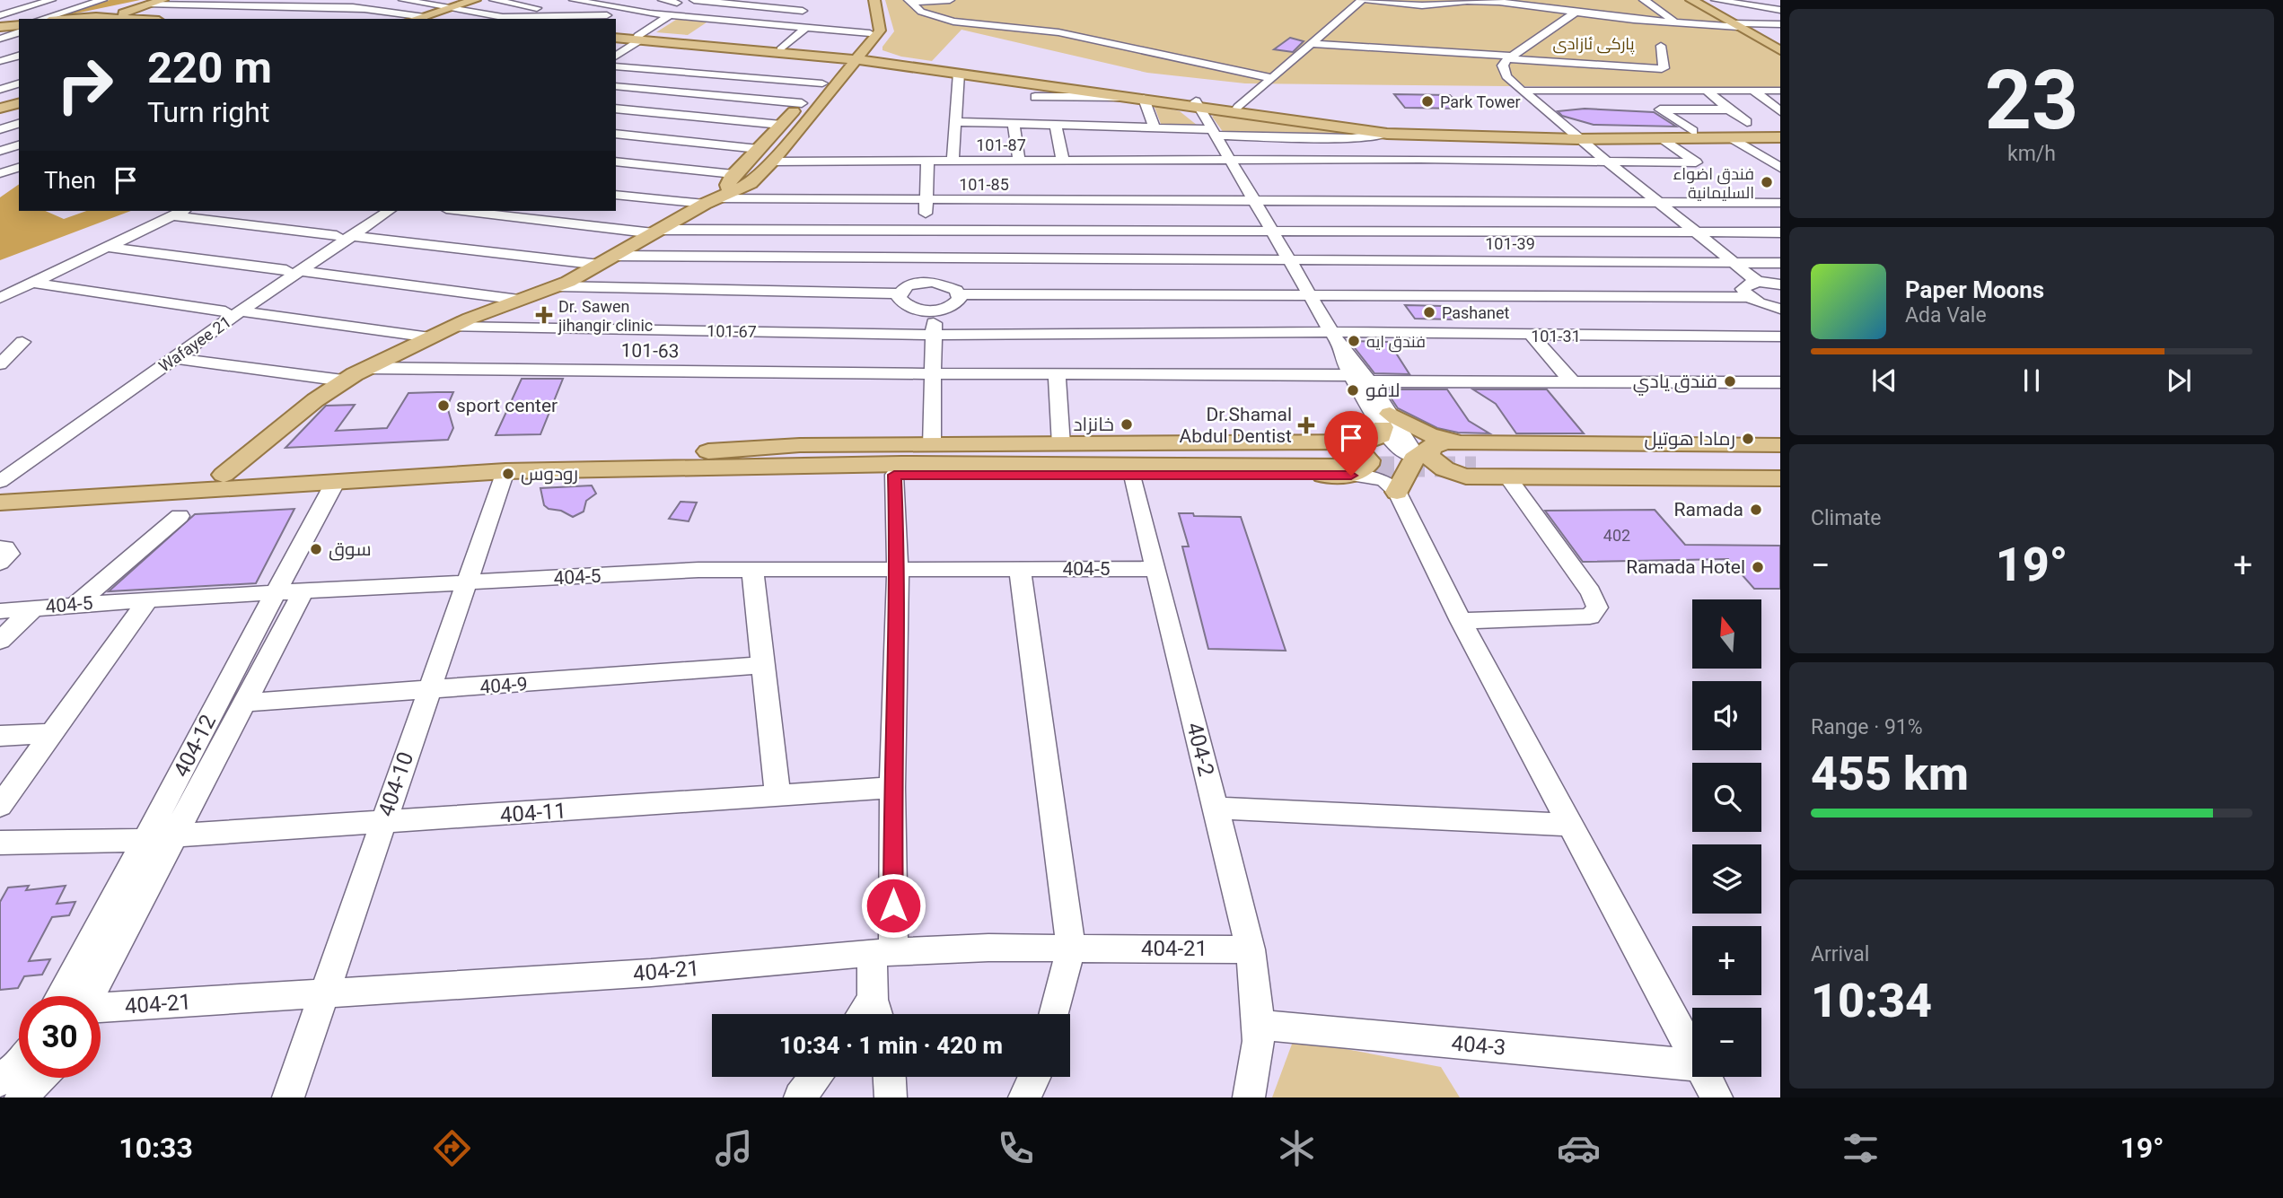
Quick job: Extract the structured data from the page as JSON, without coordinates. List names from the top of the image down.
{
  "streets": {
    "street": [
      "101-87",
      "101-85",
      "101-39",
      "101-67",
      "101-31",
      "Wafayee 21",
      "101-63",
      "404-5",
      "404-9",
      "404-12",
      "404-2",
      "404-10",
      "404-11",
      "404-21",
      "404-3"
    ]
  },
  "crossings": [
    ["101-67", "101-31"],
    ["404-5", "404-12"],
    ["404-5", "404-2"],
    ["404-5", "404-10"],
    ["404-9", "404-10"],
    ["404-2", "404-21"],
    ["404-2", "404-3"],
    ["404-10", "404-11"],
    ["404-10", "404-21"]
  ],
  "parks": ["پارکی ئازادی"],
  "places": {
    "other": [
      "Park Tower",
      "فندق اضواء السليمانية",
      "Pashanet",
      "فندق ايه",
      "فندق يادي",
      "لافو",
      "sport center",
      "خانزاد",
      "رمادا هوتيل",
      "رودوس",
      "Ramada",
      "سوق",
      "Ramada Hotel"
    ],
    "health": ["Dr. Sawen jihangir clinic", "Dr.Shamal Abdul Dentist"]
  },
  "house_numbers": ["402"],
  "north": "top",
  "page": {
    "tile": [
      ["23", "km/h"],
      "Climate",
      ["Range · 91%", "455 km"],
      ["Arrival", "10:34"]
    ],
    "turn": ["220 m", "Turn right"],
    "then": "Then",
    "song": ["Paper Moons", "Ada Vale"],
    "heat": ["−", "19°", "+"],
    "map_buttons": ["+", "−"],
    "limit": "30",
    "trip": "10:34 · 1 min · 420 m",
    "tabs": ["10:33", "19°"]
  }
}
